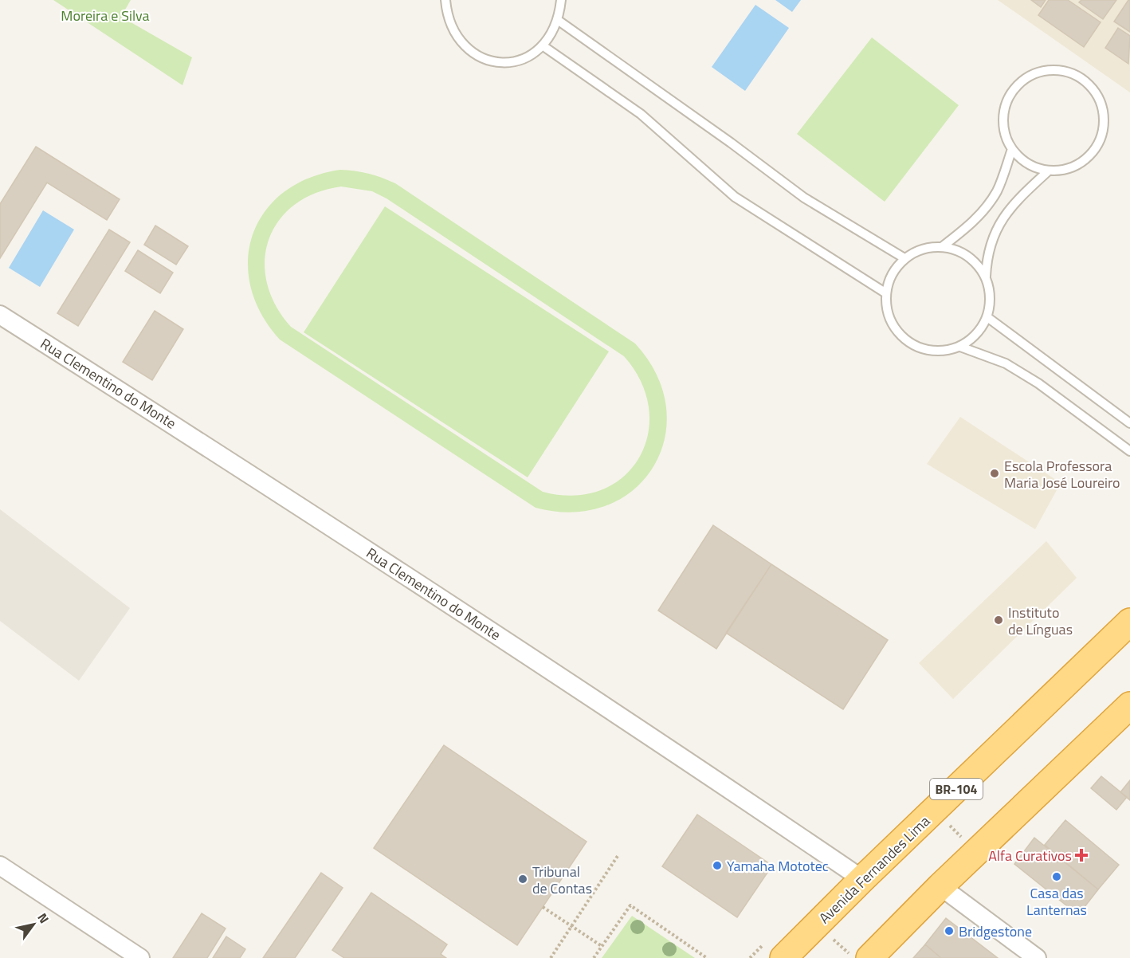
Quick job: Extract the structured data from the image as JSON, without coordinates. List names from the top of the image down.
{
  "streets": {
    "highway": ["BR-104", "Avenida Fernandes Lima"],
    "street": ["Rua Clementino do Monte"]
  },
  "crossings": [
    ["Rua Clementino do Monte", "Avenida Fernandes Lima"]
  ],
  "parks": ["Moreira e Silva"],
  "places": {
    "other": [
      "Escola Professora Maria José Loureiro",
      "Instituto de Línguas",
      "Yamaha Mototec",
      "Casa das Lanternas",
      "Tribunal de Contas",
      "Bridgestone"
    ],
    "health": ["Alfa Curativos"]
  },
  "north": "top right"
}
